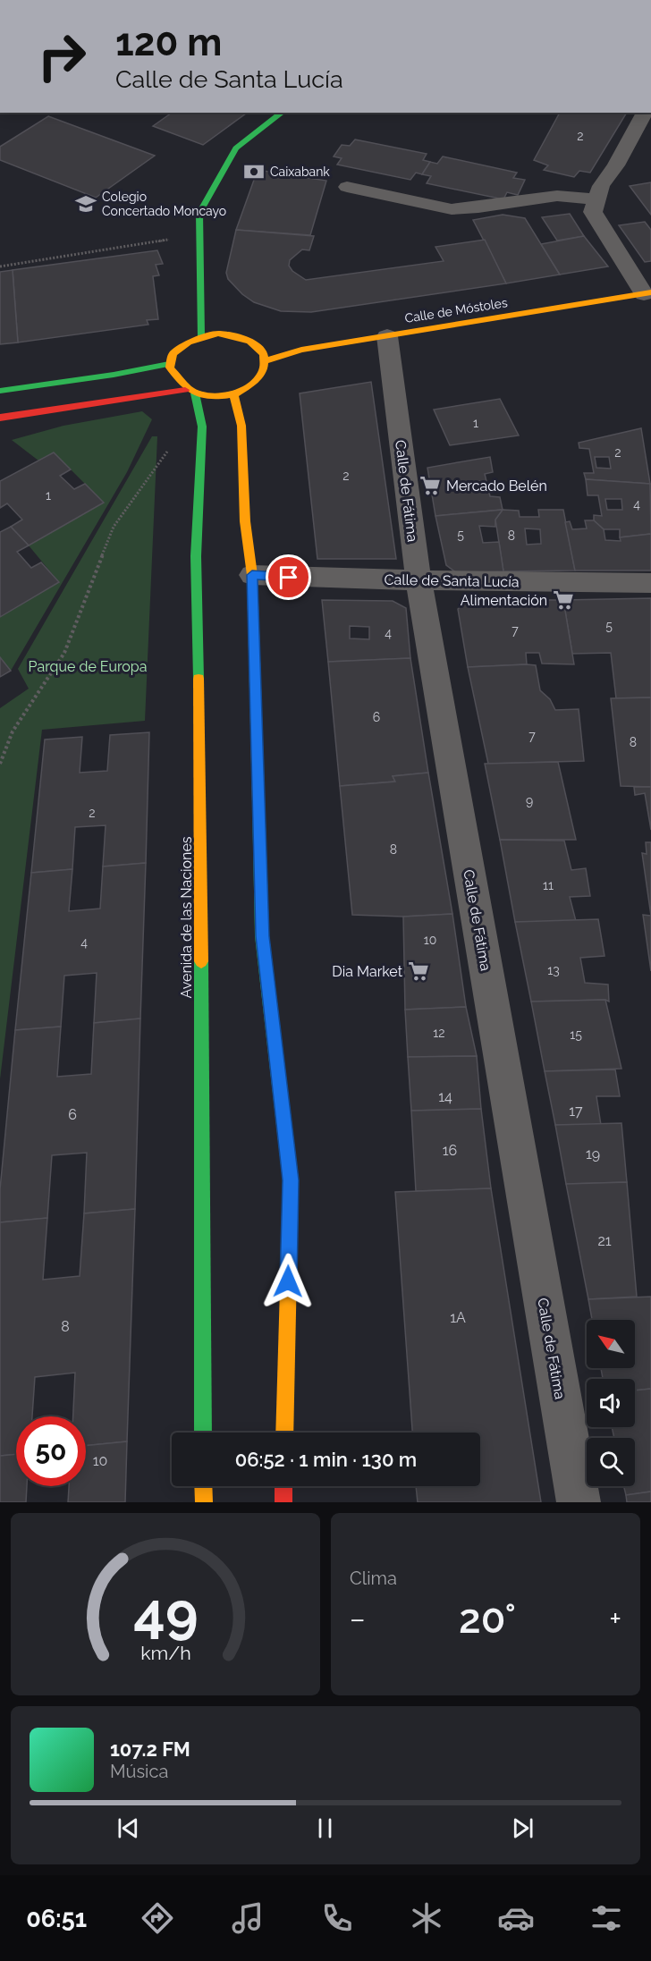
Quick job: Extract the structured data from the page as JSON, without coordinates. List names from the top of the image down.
{
  "streets": {
    "main road": ["Calle de Móstoles", "Avenida de las Naciones"],
    "street": ["Calle de Fátima", "Calle de Santa Lucía"]
  },
  "crossings": [
    ["Calle de Móstoles", "Calle de Fátima"],
    ["Calle de Móstoles", "Avenida de las Naciones"],
    ["Calle de Fátima", "Calle de Santa Lucía"]
  ],
  "parks": ["Parque de Europa"],
  "places": {
    "bank": ["Caixabank"],
    "school or university": ["Colegio Concertado Moncayo"],
    "supermarket": ["Mercado Belén", "Alimentación", "Dia Market"]
  },
  "house_numbers": [
    "2",
    "1",
    "2",
    "2",
    "1",
    "4",
    "5",
    "8",
    "5",
    "7",
    "4",
    "6",
    "7",
    "8",
    "9",
    "2",
    "8",
    "11",
    "10",
    "4",
    "13",
    "12",
    "15",
    "14",
    "17",
    "6",
    "16",
    "19",
    "21",
    "1A",
    "8",
    "10"
  ],
  "north": "top left",
  "page": {
    "turn": ["120 m", "Calle de Santa Lucía"],
    "limit": "50",
    "trip": "06:52 · 1 min · 130 m",
    "tile": "Clima",
    "heat": ["−", "20°", "+"],
    "song": ["107.2 FM", "Música"],
    "tabs": "06:51",
    "gauge": ["49", "km/h"]
  }
}
